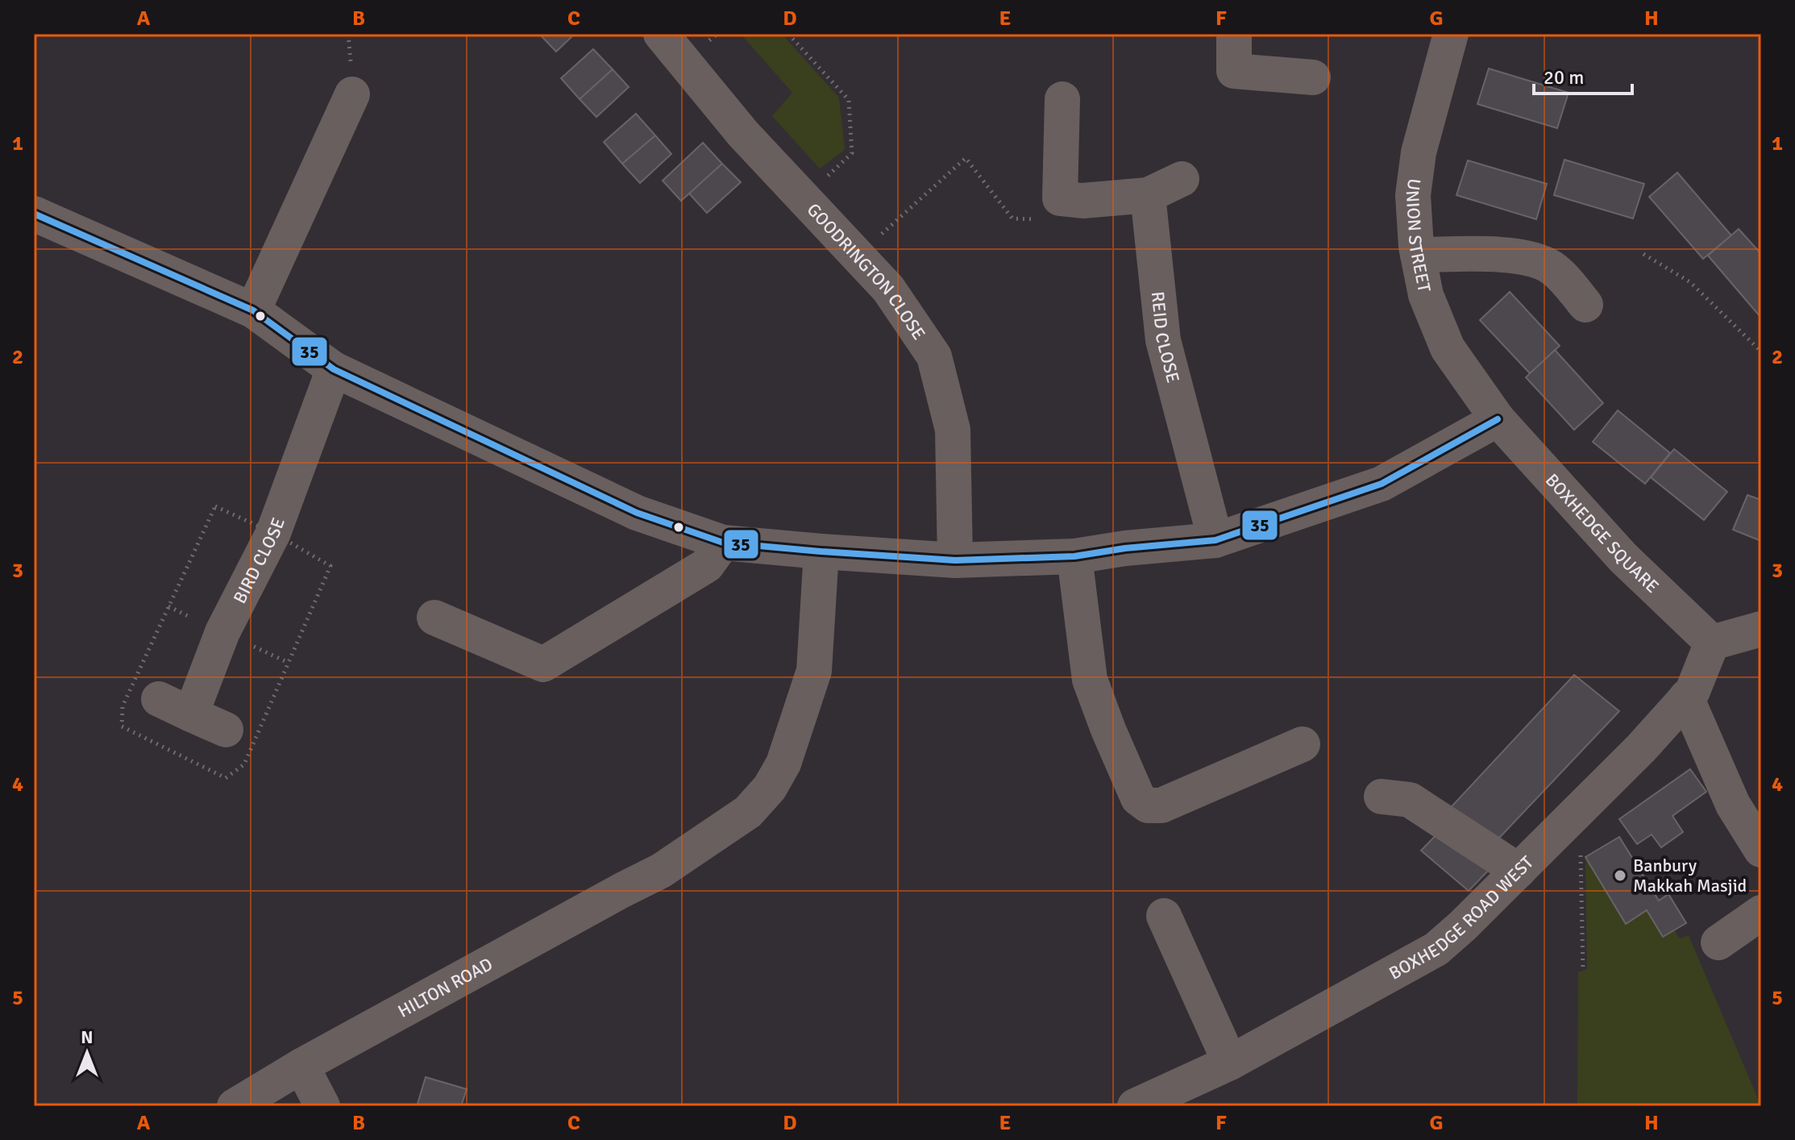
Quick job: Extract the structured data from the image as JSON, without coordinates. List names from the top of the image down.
{
  "streets": {
    "street": [
      "UNION STREET",
      "GOODRINGTON CLOSE",
      "REID CLOSE",
      "BOXHEDGE SQUARE",
      "BIRD CLOSE",
      "BOXHEDGE ROAD WEST",
      "HILTON ROAD"
    ]
  },
  "crossings": [
    ["UNION STREET", "BOXHEDGE SQUARE"],
    ["BOXHEDGE SQUARE", "BOXHEDGE ROAD WEST"]
  ],
  "places": ["Banbury Makkah Masjid"],
  "lines": ["transit line 35"],
  "scale_bar": "20 m",
  "north": "top",
  "grid": {
    "columns": [
      "A",
      "B",
      "C",
      "D",
      "E",
      "F",
      "G",
      "H"
    ],
    "rows": [
      "1",
      "2",
      "3",
      "4",
      "5"
    ]
  }
}
